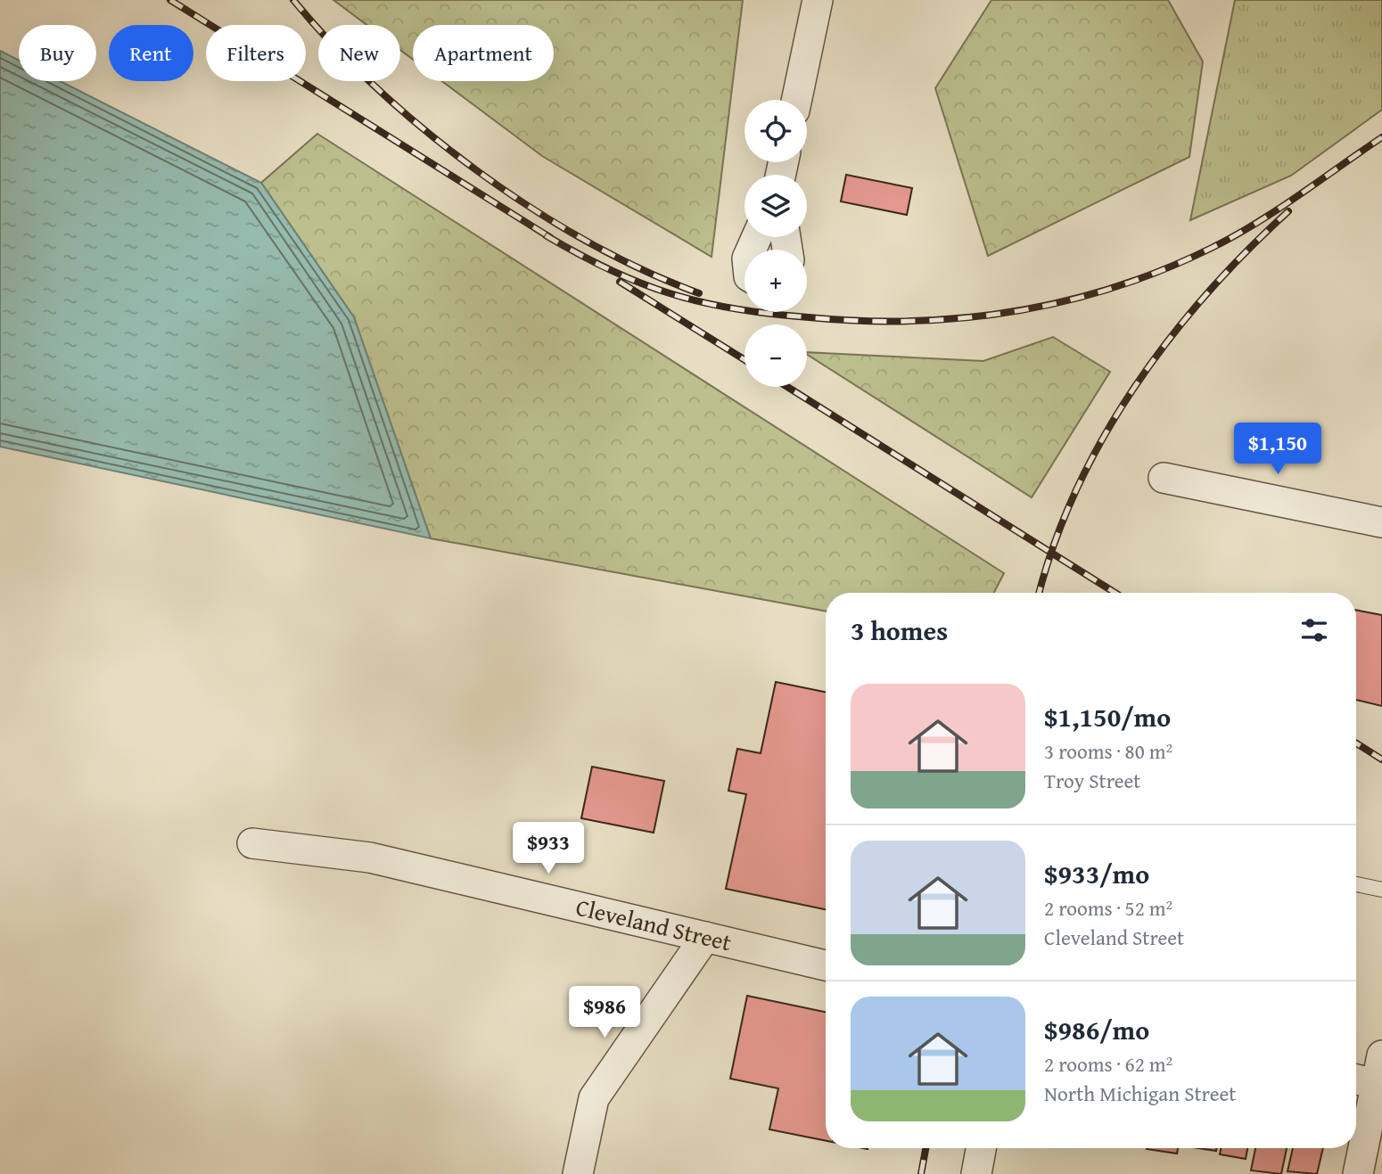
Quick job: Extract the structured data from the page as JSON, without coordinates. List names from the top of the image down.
{
  "streets": {
    "street": ["Cleveland Street"]
  },
  "page": {
    "chip": [
      "Buy",
      "Rent",
      "Filters",
      "New",
      "Apartment"
    ],
    "map_buttons": ["+", "−"],
    "price": ["$1,150", "$933", "$986"],
    "heading": "3 homes",
    "list": [
      {
        "name": "$1,150/mo",
        "note": "3 rooms · 80 m² · Troy Street"
      },
      {
        "name": "$933/mo",
        "note": "2 rooms · 52 m² · Cleveland Street"
      },
      {
        "name": "$986/mo",
        "note": "2 rooms · 62 m² · North Michigan Street"
      }
    ]
  }
}
